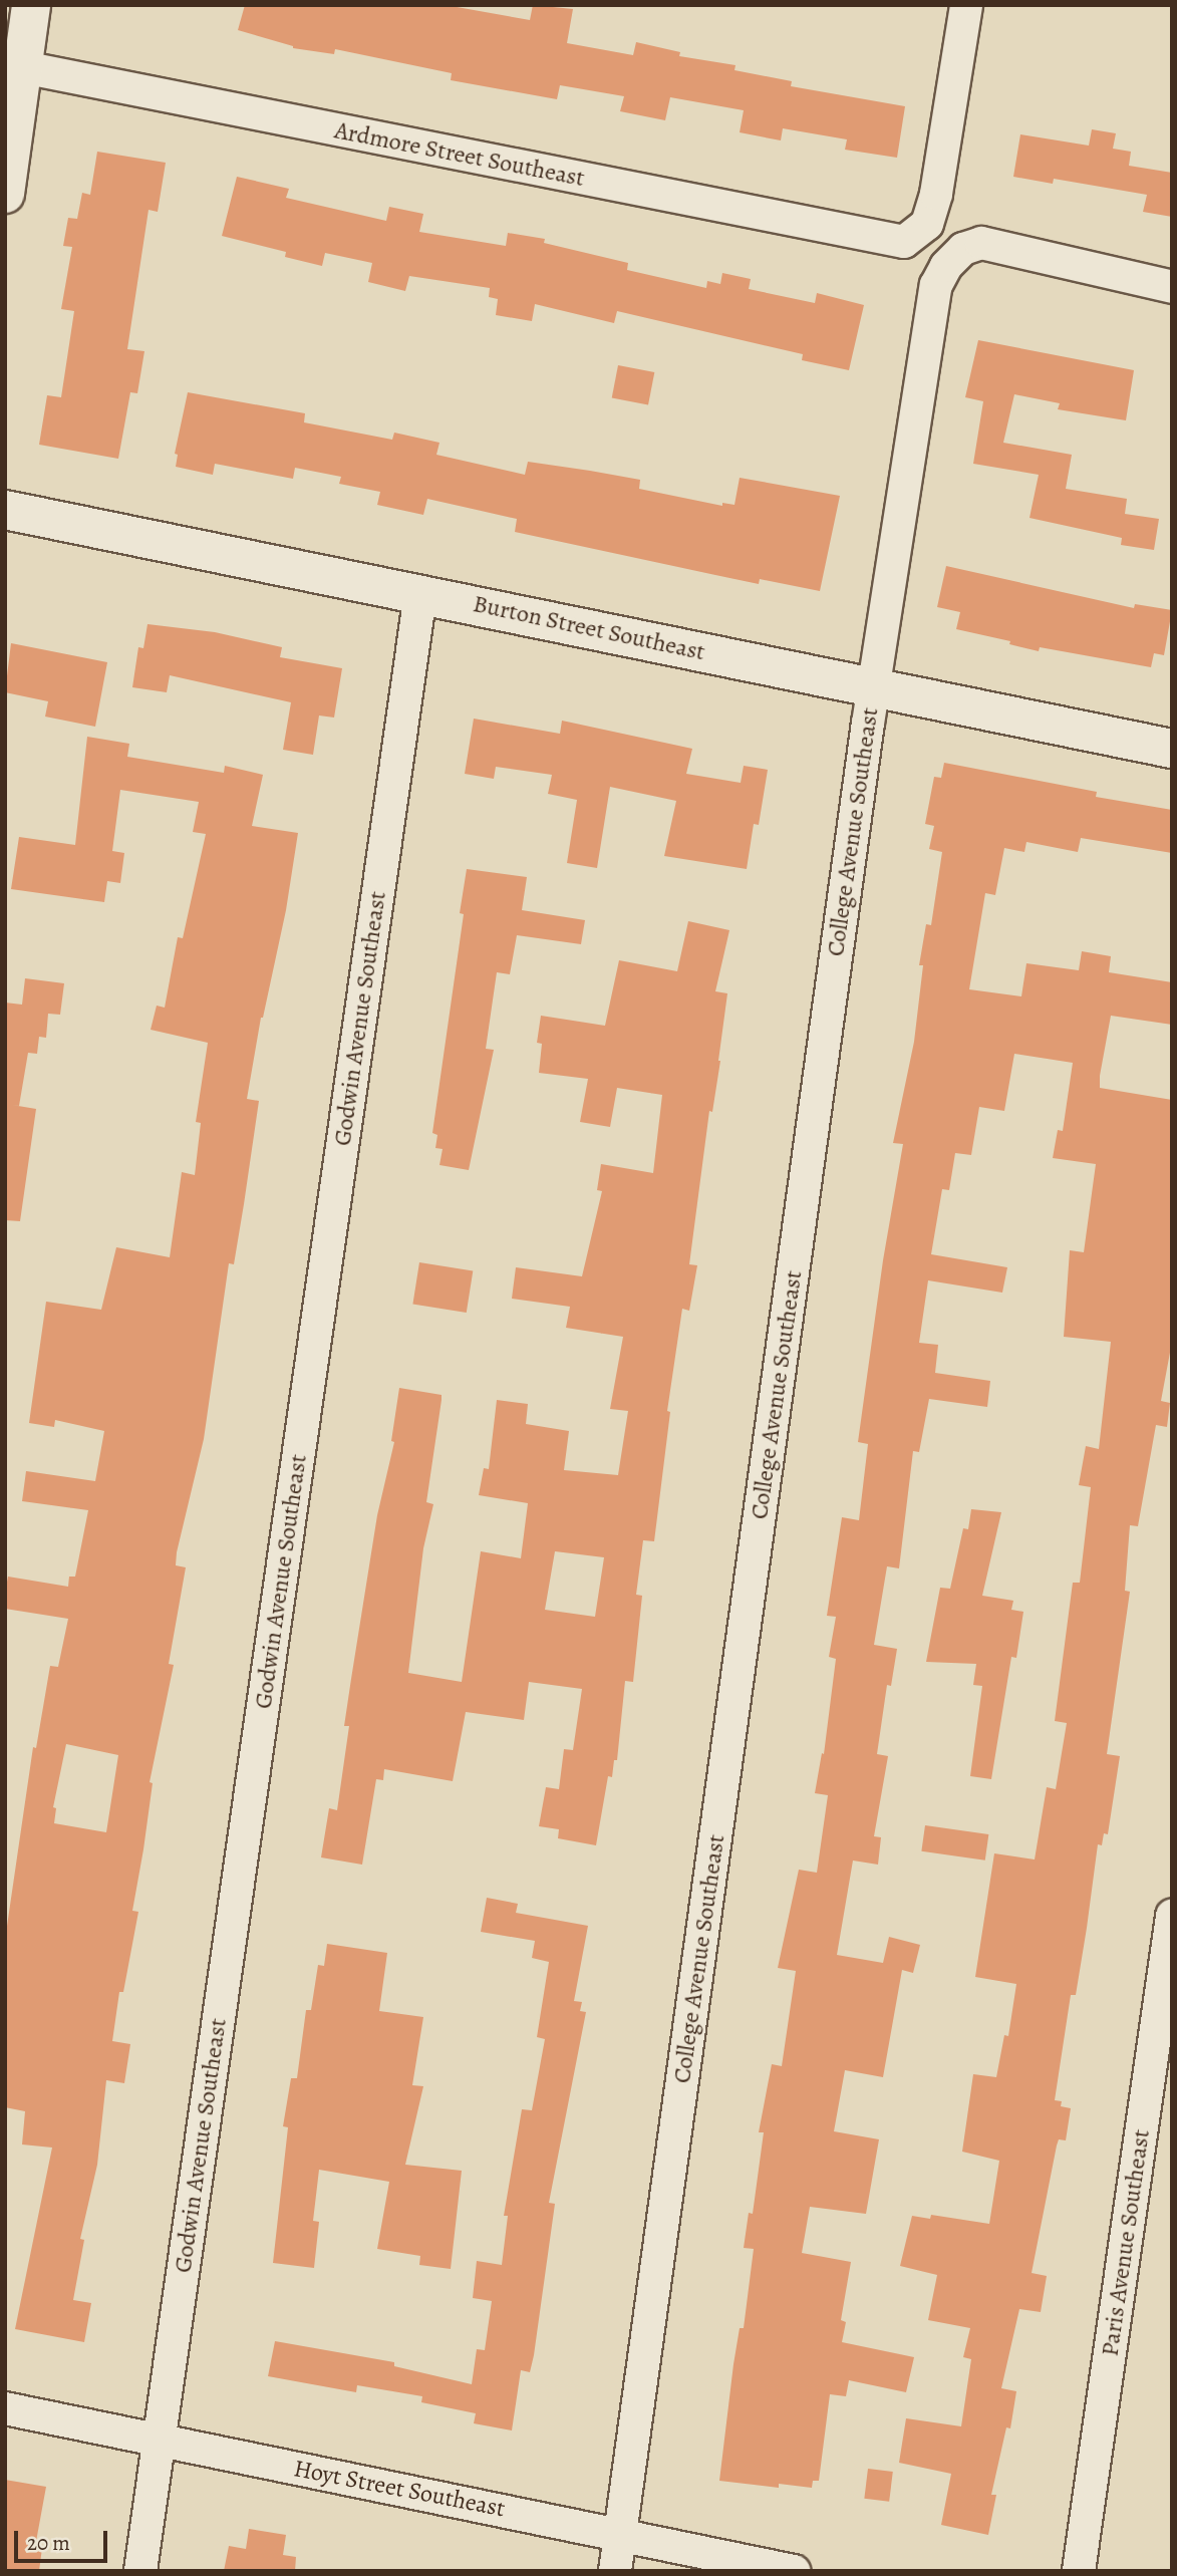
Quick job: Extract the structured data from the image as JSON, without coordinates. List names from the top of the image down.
{
  "streets": {
    "main road": ["Burton Street Southeast"],
    "street": [
      "Ardmore Street Southeast",
      "College Avenue Southeast",
      "Godwin Avenue Southeast",
      "Paris Avenue Southeast",
      "Hoyt Street Southeast"
    ]
  },
  "crossings": [
    ["Burton Street Southeast", "College Avenue Southeast"],
    ["Burton Street Southeast", "Godwin Avenue Southeast"],
    ["College Avenue Southeast", "Hoyt Street Southeast"],
    ["Godwin Avenue Southeast", "Hoyt Street Southeast"]
  ],
  "scale_bar": "20 m"
}
